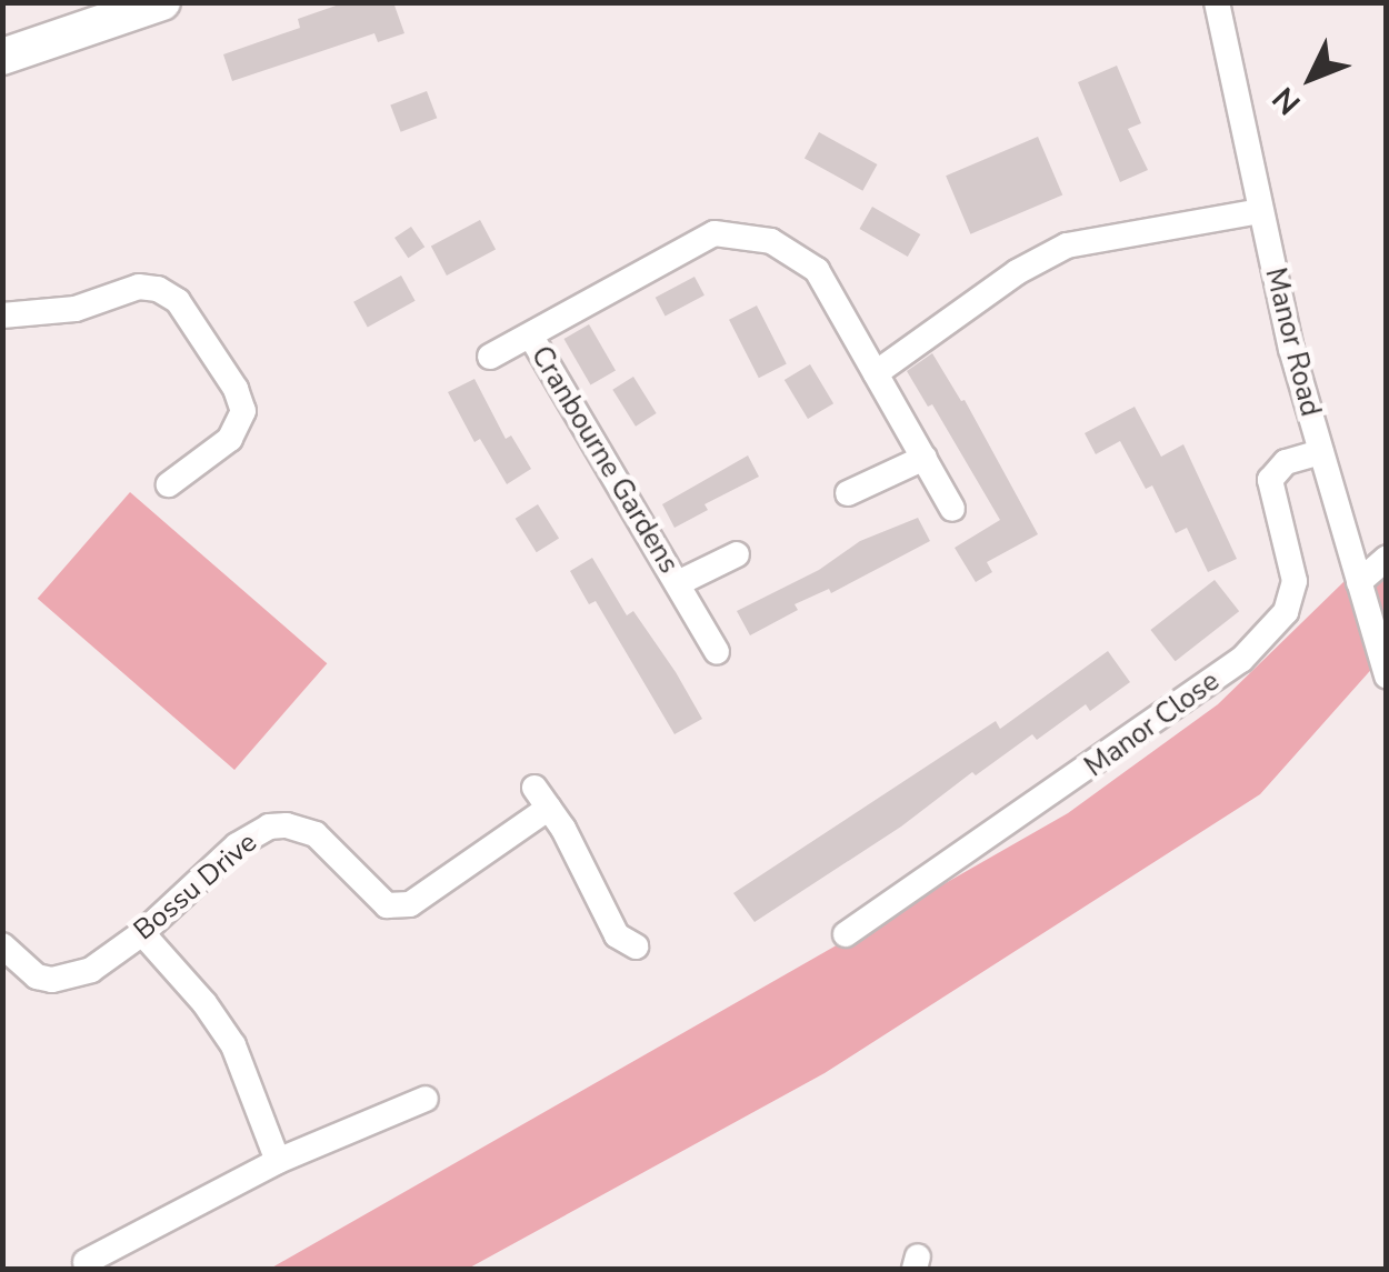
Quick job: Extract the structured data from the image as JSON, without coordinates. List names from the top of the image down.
{
  "streets": {
    "street": [
      "Manor Road",
      "Cranbourne Gardens",
      "Manor Close",
      "Bossu Drive"
    ]
  },
  "crossings": [
    ["Manor Road", "Manor Close"]
  ],
  "north": "bottom left"
}
